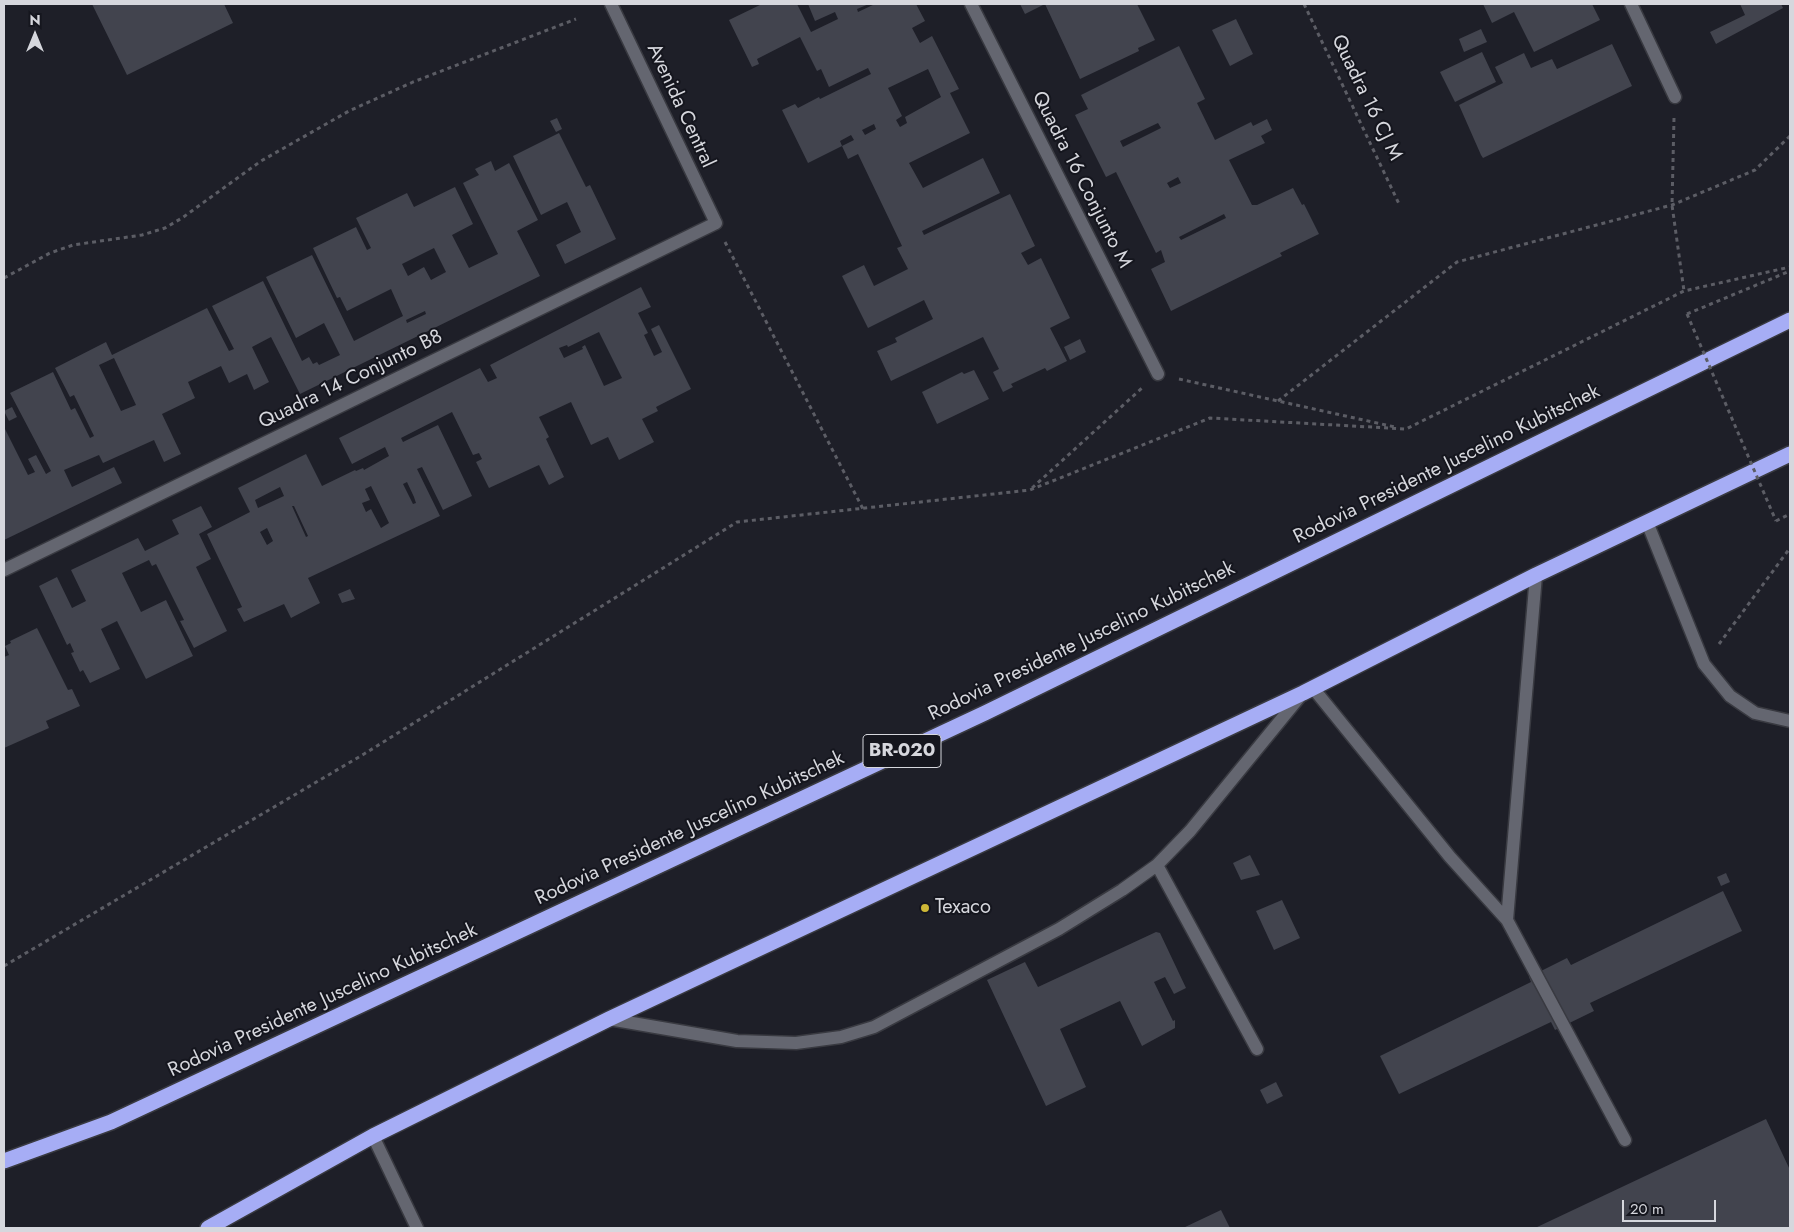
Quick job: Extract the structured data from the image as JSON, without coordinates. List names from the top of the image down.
{
  "streets": {
    "highway": ["Rodovia Presidente Juscelino Kubitschek", "BR-020"],
    "street": ["Avenida Central", "Quadra 16 Conjunto M", "Quadra 14 Conjunto B8"],
    "path": ["Quadra 16 CJ M"]
  },
  "crossings": [
    ["Avenida Central", "Quadra 14 Conjunto B8"]
  ],
  "places": ["Texaco"],
  "scale_bar": "20 m",
  "north": "top"
}
